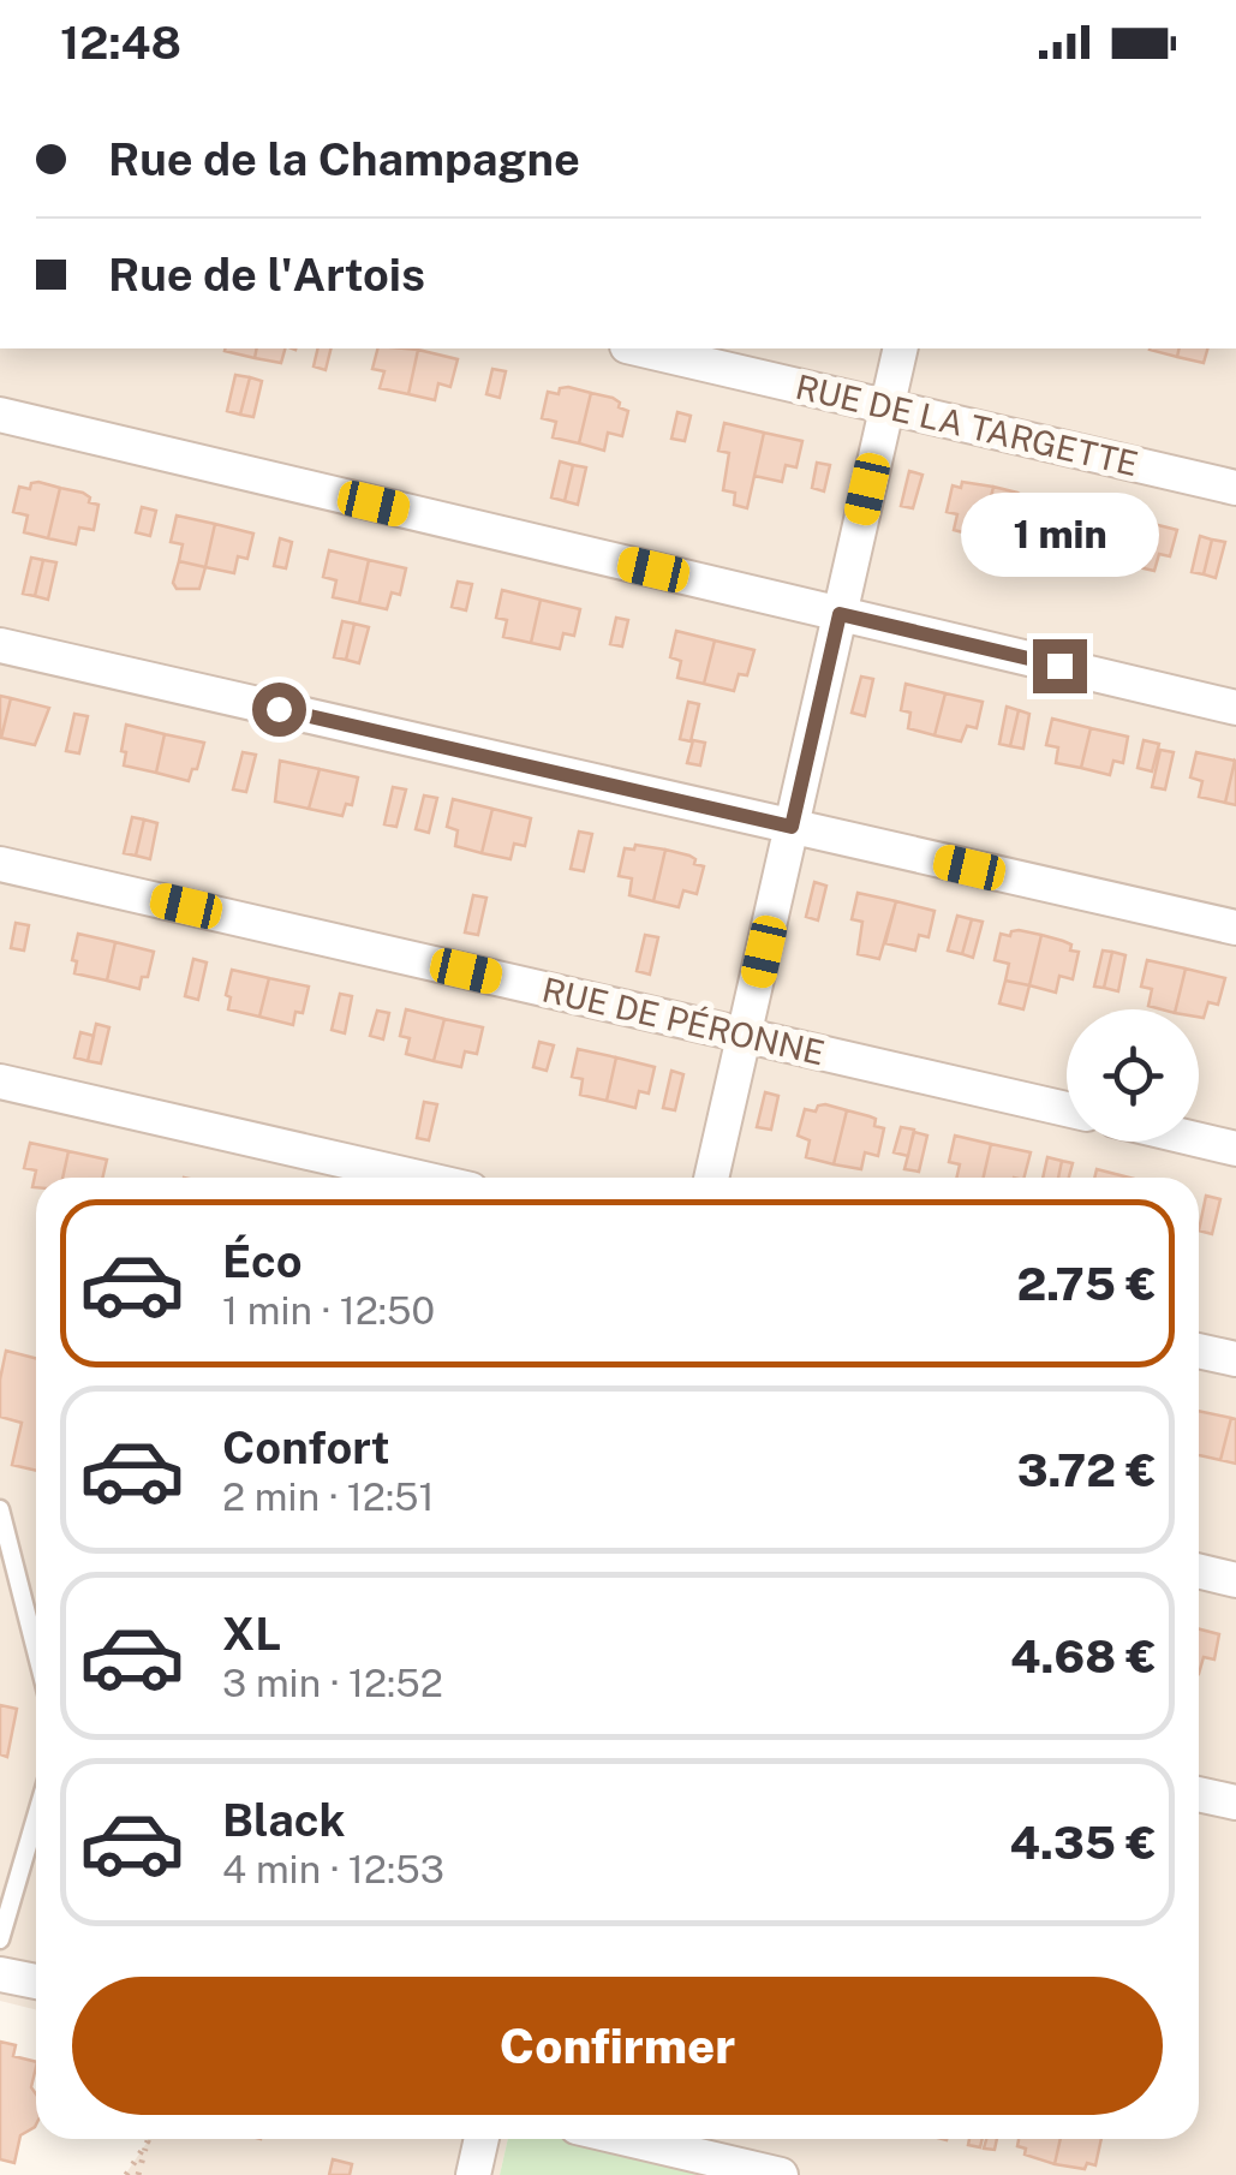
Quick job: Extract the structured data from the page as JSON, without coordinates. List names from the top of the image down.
{
  "streets": {
    "street": ["RUE DE LA TARGETTE", "RUE DE PÉRONNE"]
  },
  "page": {
    "status": "12:48",
    "banner": ["Rue de la Champagne", "Rue de l'Artois"],
    "bubble": "1 min",
    "list": [
      {
        "name": "Éco",
        "note": "1 min · 12:50",
        "value": "2.75 €"
      },
      {
        "name": "Confort",
        "note": "2 min · 12:51",
        "value": "3.72 €"
      },
      {
        "name": "XL",
        "note": "3 min · 12:52",
        "value": "4.68 €"
      },
      {
        "name": "Black",
        "note": "4 min · 12:53",
        "value": "4.35 €"
      }
    ],
    "buttons": "Confirmer"
  }
}
